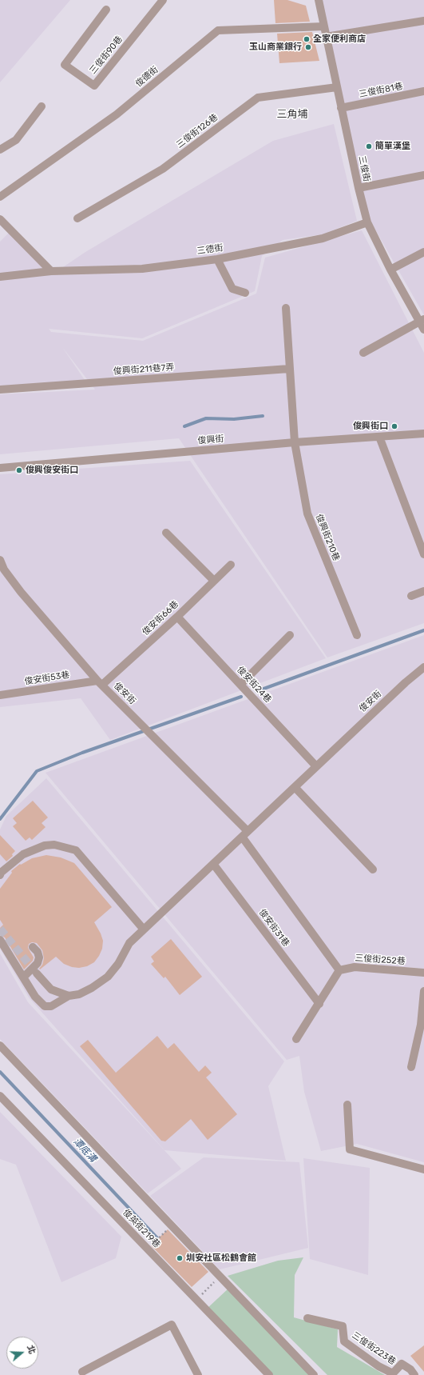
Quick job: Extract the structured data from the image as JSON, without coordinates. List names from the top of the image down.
{
  "streets": {
    "street": [
      "三俊街90巷",
      "俊德街",
      "三俊街81巷",
      "三俊街126巷",
      "三俊街",
      "三德街",
      "俊興街211巷7弄",
      "俊興街",
      "俊興街210巷",
      "俊安街66巷",
      "俊安街53巷",
      "俊安街24巷",
      "俊安街",
      "俊安街31巷",
      "三俊街252巷",
      "俊英街219巷",
      "三俊街223巷"
    ]
  },
  "crossings": [
    ["俊德街", "三俊街"],
    ["三俊街81巷", "三俊街"],
    ["三俊街126巷", "三俊街"],
    ["三俊街", "三德街"],
    ["俊興街211巷7弄", "俊興街210巷"],
    ["俊興街", "俊興街210巷"],
    ["俊安街66巷", "俊安街53巷"],
    ["俊安街66巷", "俊安街24巷"],
    ["俊安街66巷", "俊安街"],
    ["俊安街53巷", "俊安街"],
    ["俊安街24巷", "俊安街"],
    ["俊安街", "俊安街31巷"]
  ],
  "districts": ["三角埔"],
  "water": ["潭底溝"],
  "places": [
    "全家便利商店",
    "玉山商業銀行",
    "簡單漢堡",
    "俊興街口",
    "俊興俊安街口",
    "圳安社區松鶴會館"
  ],
  "north": "right"
}
